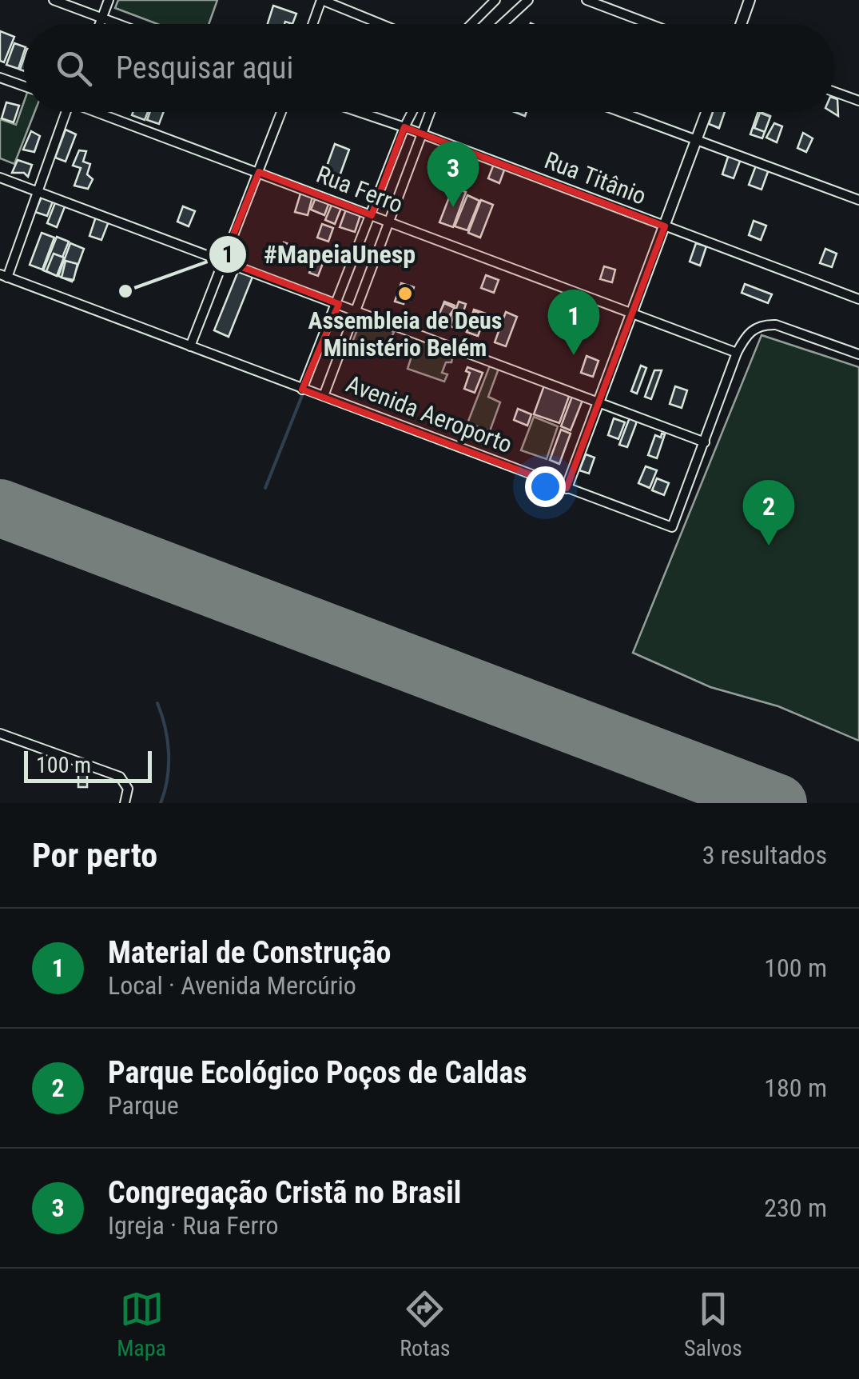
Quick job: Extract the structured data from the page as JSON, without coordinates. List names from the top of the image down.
{
  "streets": {
    "street": ["Rua Titânio", "Rua Ferro", "Avenida Aeroporto"]
  },
  "crossings": [
    ["Rua Ferro", "Avenida Aeroporto"]
  ],
  "places": ["#MapeiaUnesp", "Assembleia de Deus Ministério Belém"],
  "scale_bar": "100 m",
  "page": {
    "search": "Pesquisar aqui",
    "pins": ["3", "1", "2"],
    "scale": "100 m",
    "heading": ["Por perto", "3 resultados"],
    "list": [
      {
        "mark": "1",
        "name": "Material de Construção",
        "note": "Local · Avenida Mercúrio",
        "value": "100 m"
      },
      {
        "mark": "2",
        "name": "Parque Ecológico Poços de Caldas",
        "note": "Parque",
        "value": "180 m"
      },
      {
        "mark": "3",
        "name": "Congregação Cristã no Brasil",
        "note": "Igreja · Rua Ferro",
        "value": "230 m"
      }
    ],
    "nav": ["Mapa", "Rotas", "Salvos"]
  }
}
